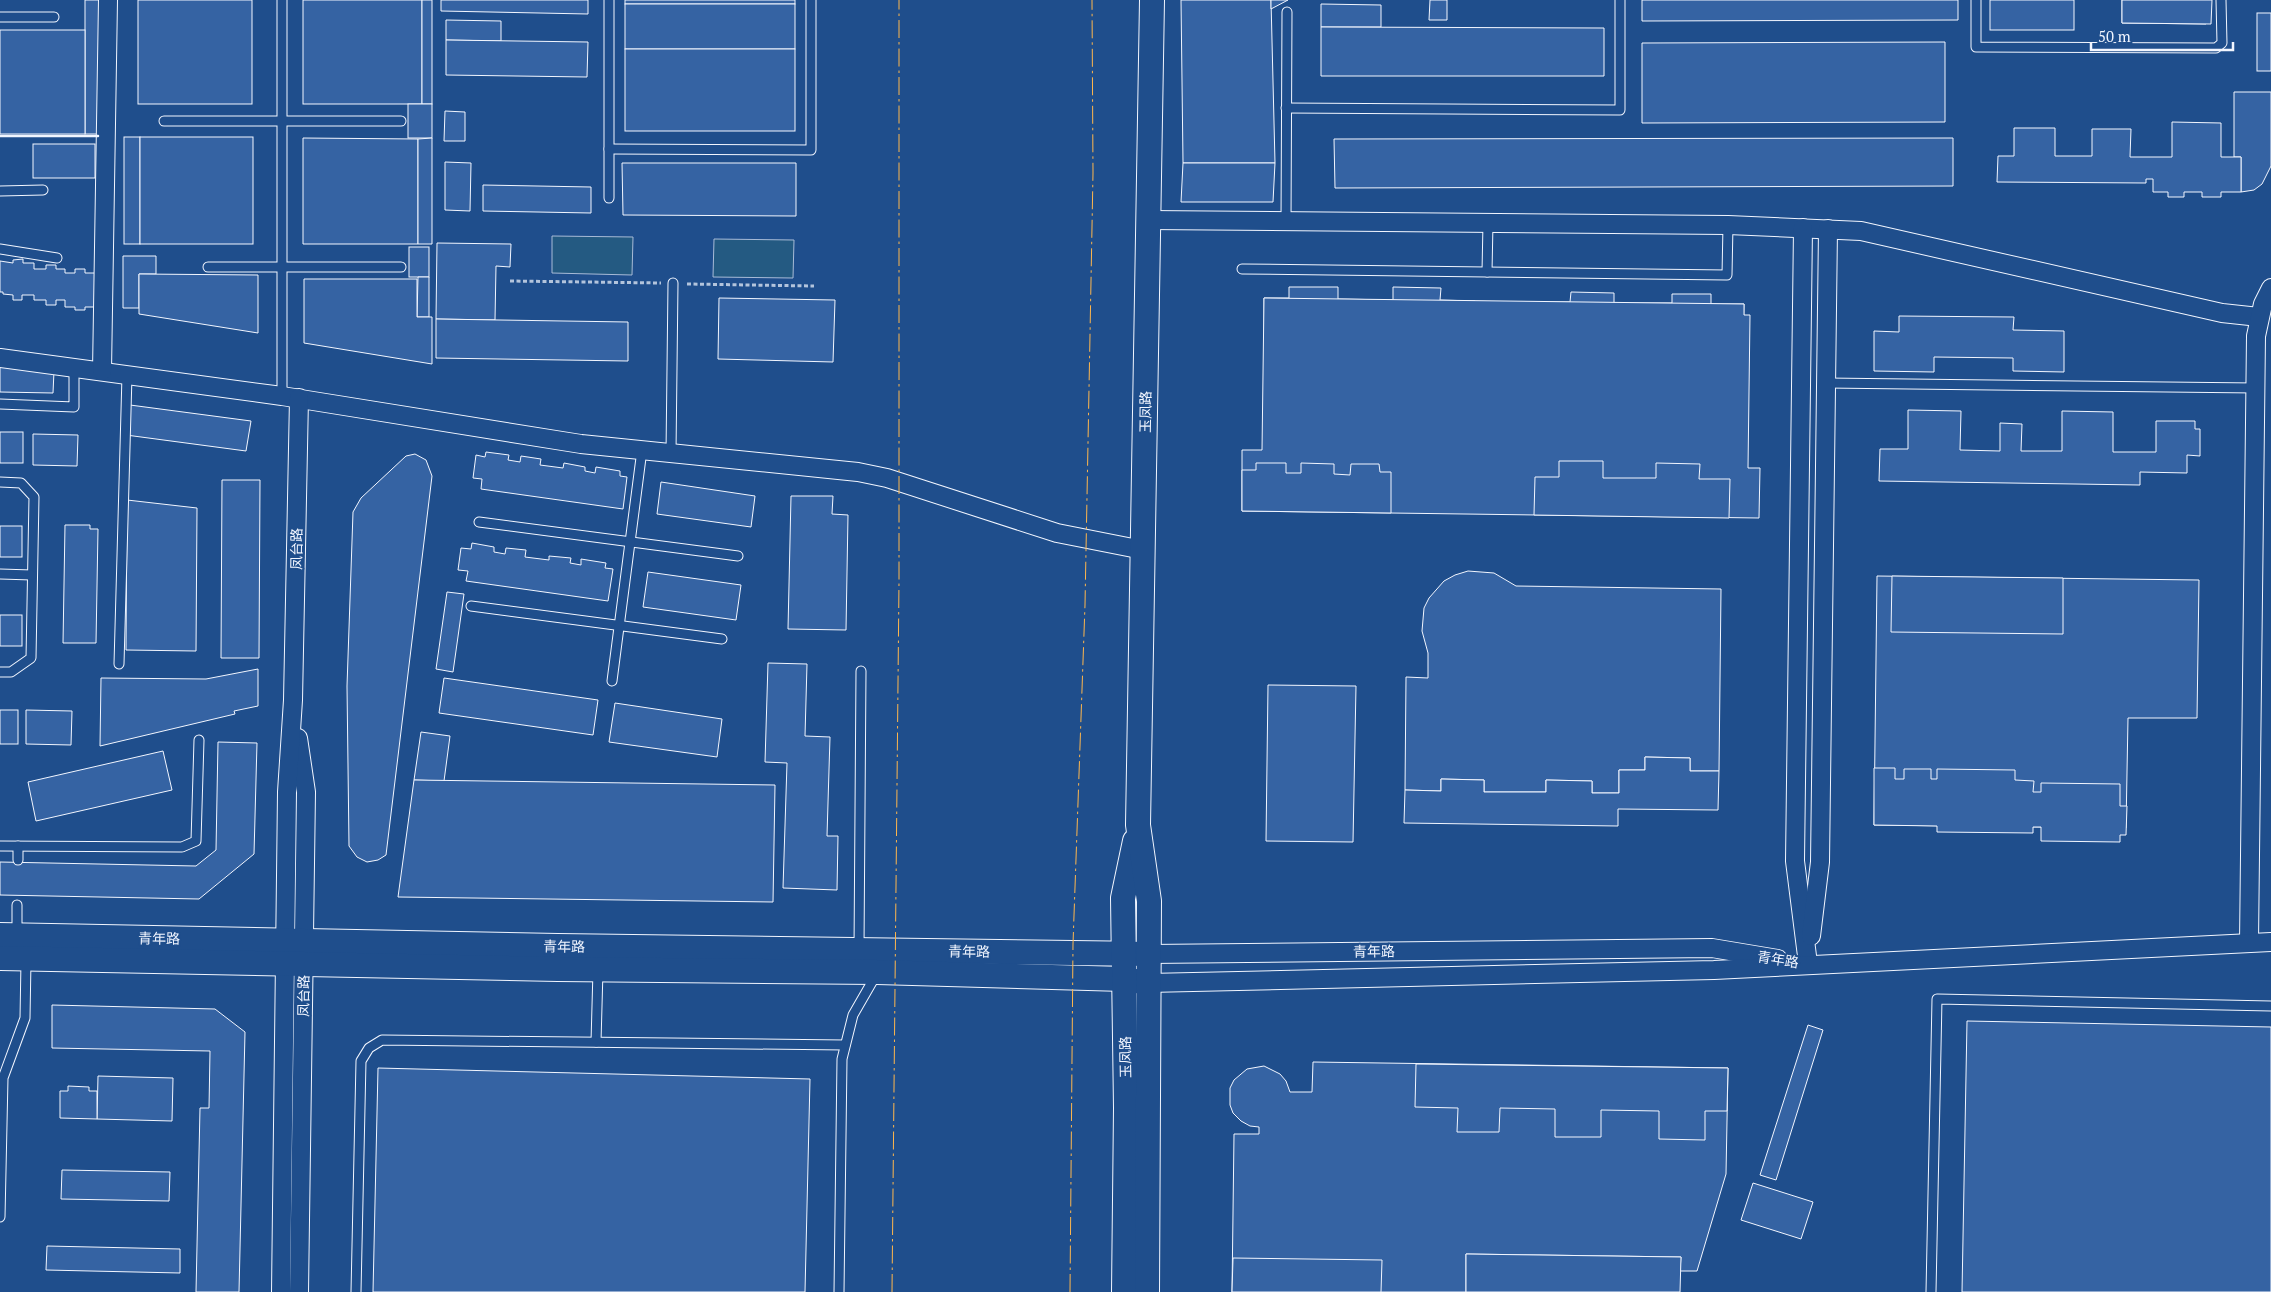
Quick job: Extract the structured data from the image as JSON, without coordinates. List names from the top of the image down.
{
  "streets": {
    "street": ["玉凤路", "凤台路", "青年路"]
  },
  "crossings": [
    ["玉凤路", "青年路"],
    ["凤台路", "青年路"]
  ],
  "scale_bar": "50 m"
}
